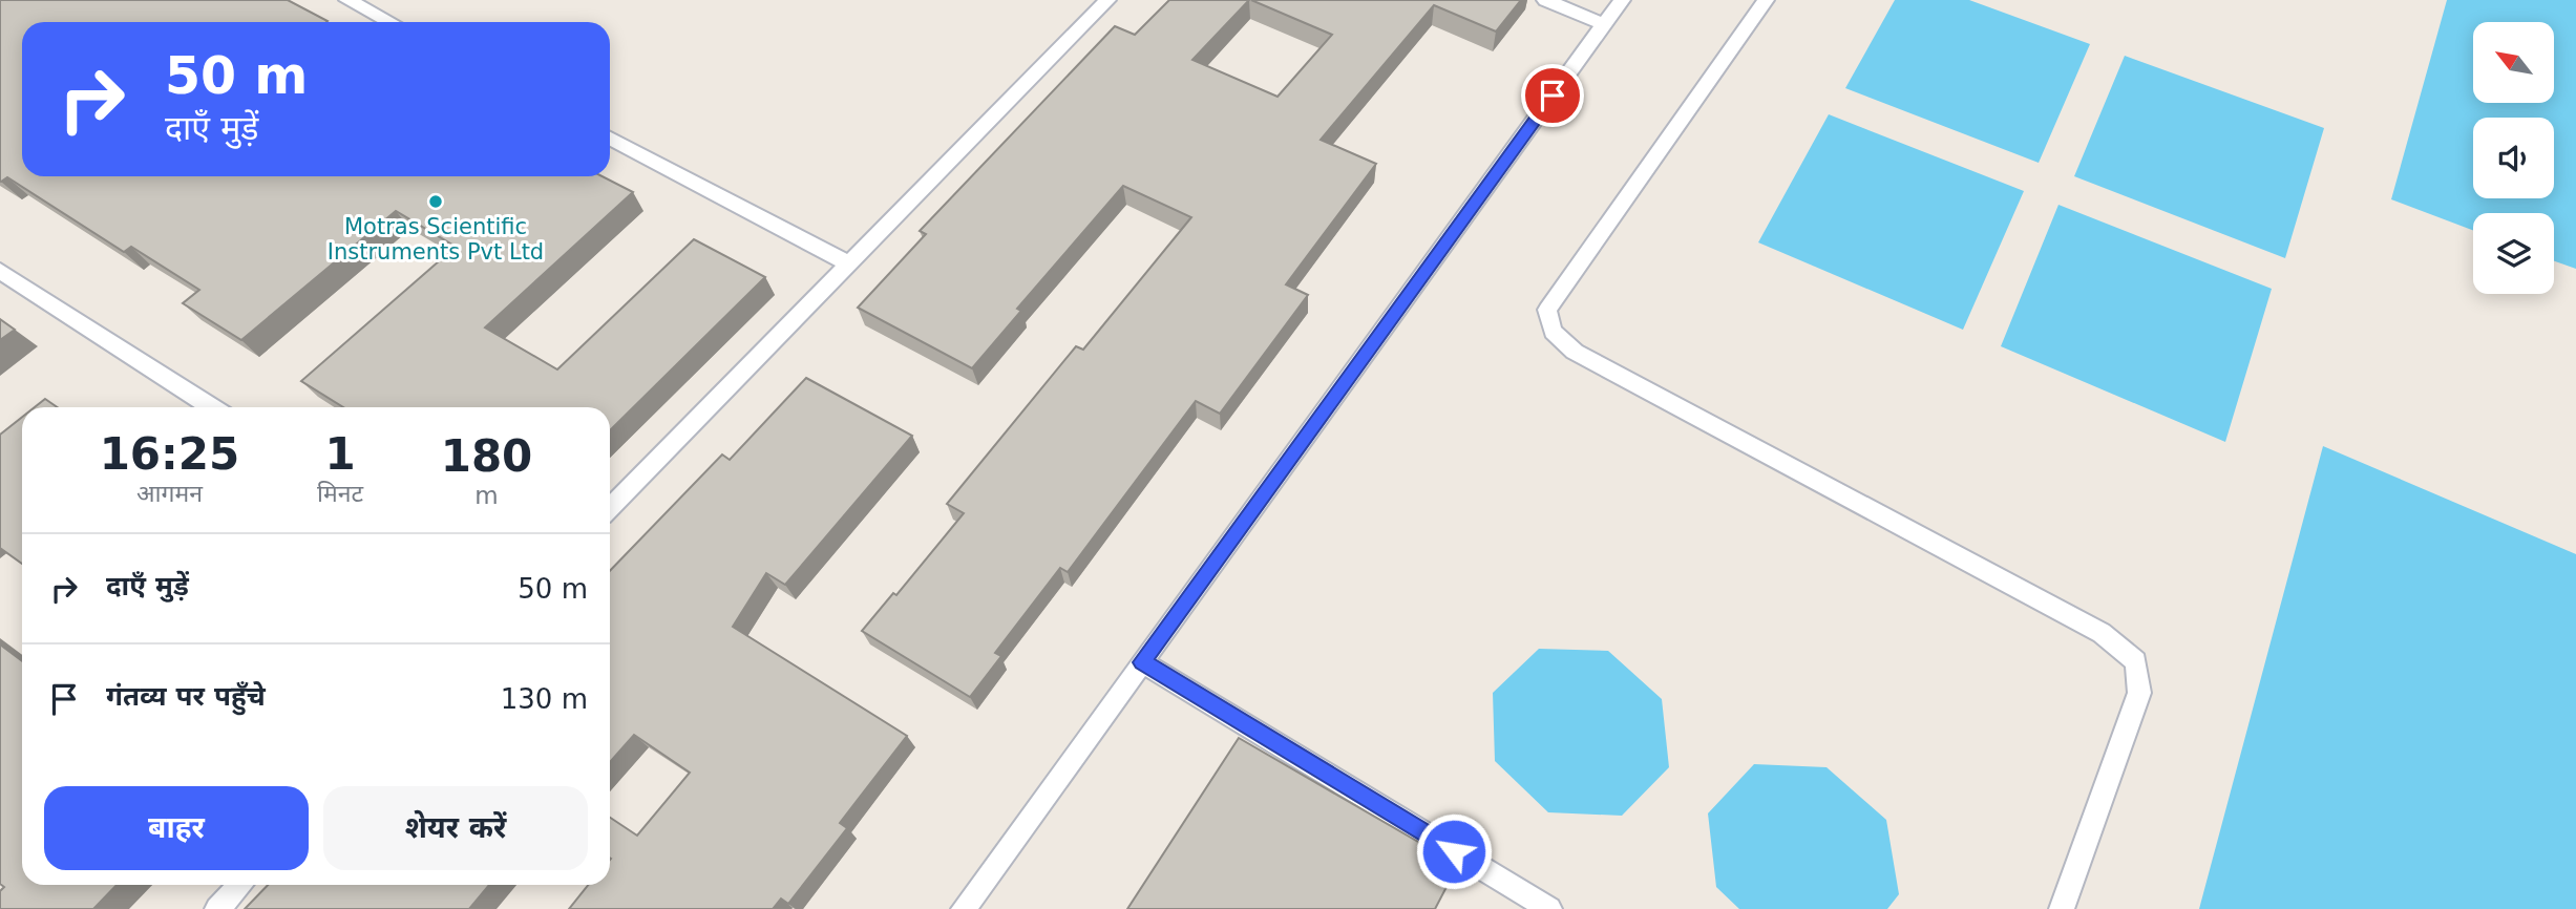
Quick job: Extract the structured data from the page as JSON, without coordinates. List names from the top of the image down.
{
  "places": ["Motras Scientific Instruments Pvt Ltd"],
  "north": "top left",
  "page": {
    "turn": ["50 m", "दाएँ मुड़ें"],
    "eta": [
      "16:25",
      "आगमन",
      "1",
      "मिनट",
      "180",
      "m"
    ],
    "list": [
      {
        "name": "दाएँ मुड़ें",
        "value": "50 m"
      },
      {
        "name": "गंतव्य पर पहुँचे",
        "value": "130 m"
      }
    ],
    "buttons": ["बाहर", "शेयर करें"]
  }
}
